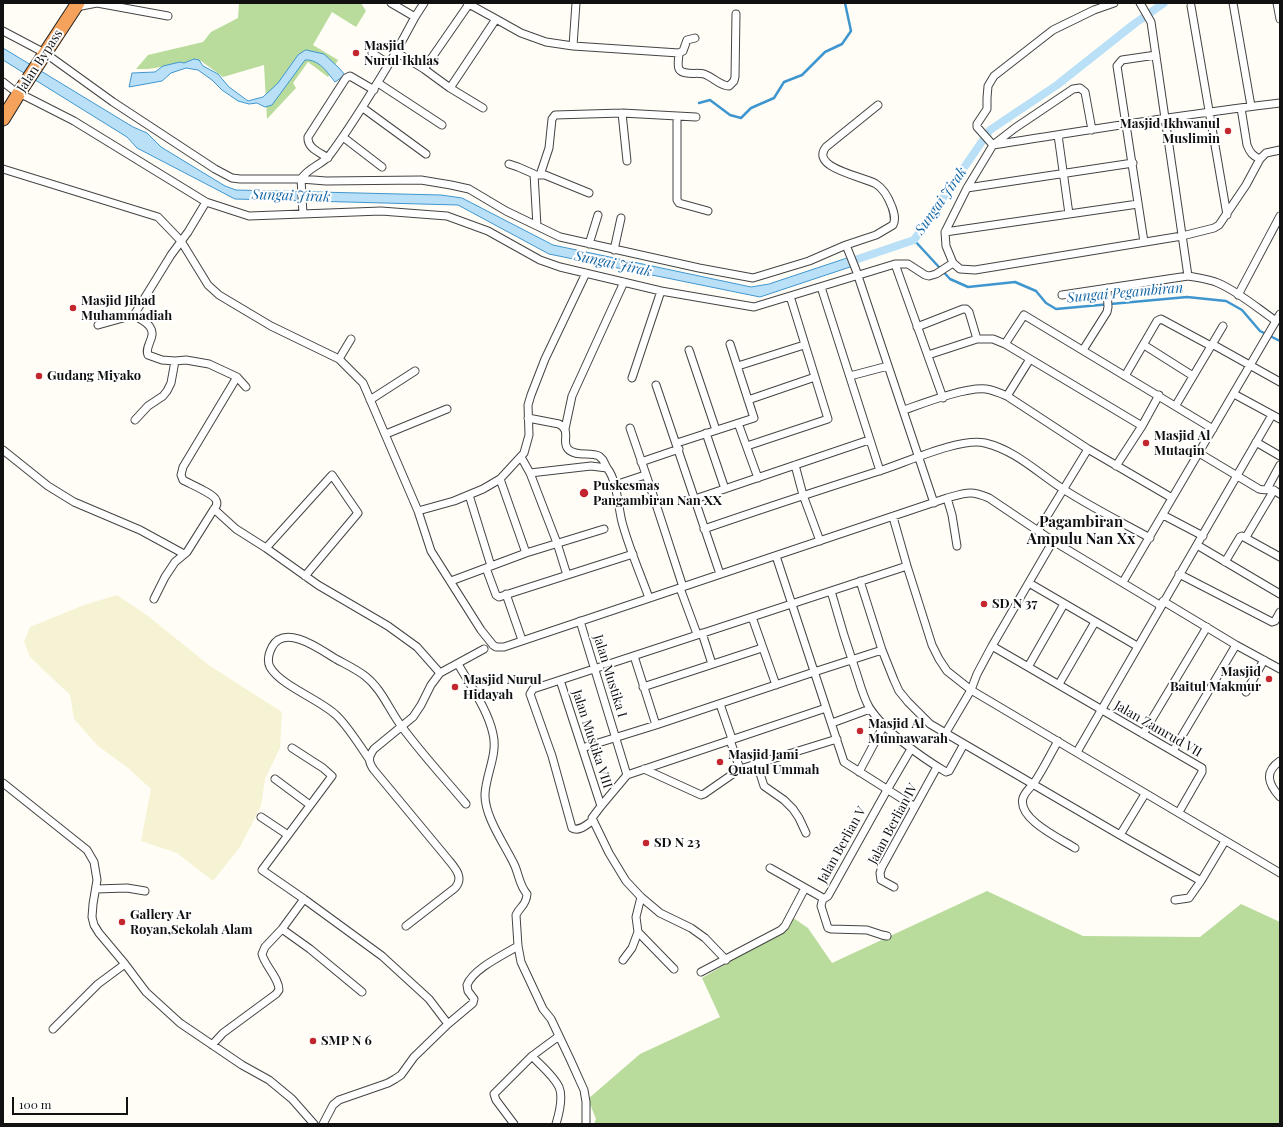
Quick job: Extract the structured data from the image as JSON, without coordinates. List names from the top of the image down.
{
  "streets": {
    "highway": ["Jalan Bypass"],
    "street": [
      "Jalan Mustika I",
      "Jalan Zamrud VII",
      "Jalan Mustika VIII",
      "Jalan Berlian IV",
      "Jalan Berlian V"
    ]
  },
  "districts": ["Pagambiran Ampulu Nan Xx"],
  "water": ["Sungai Jirak", "Sungai Pegambiran"],
  "places": [
    "Masjid Nurul Ikhlas",
    "Masjid Ikhwanul Muslimin",
    "Masjid Jihad Muhammadiah",
    "Gudang Miyako",
    "Masjid Al Mutaqin",
    "Puskesmas Pangambiran Nan XX",
    "SD N 37",
    "Masjid Baitul Makmur",
    "Masjid Nurul Hidayah",
    "Masjid Al Munnawarah",
    "Masjid Jami Quatul Ummah",
    "SD N 23",
    "Gallery Ar Royan,Sekolah Alam",
    "SMP N 6"
  ],
  "scale_bar": "100 m"
}
